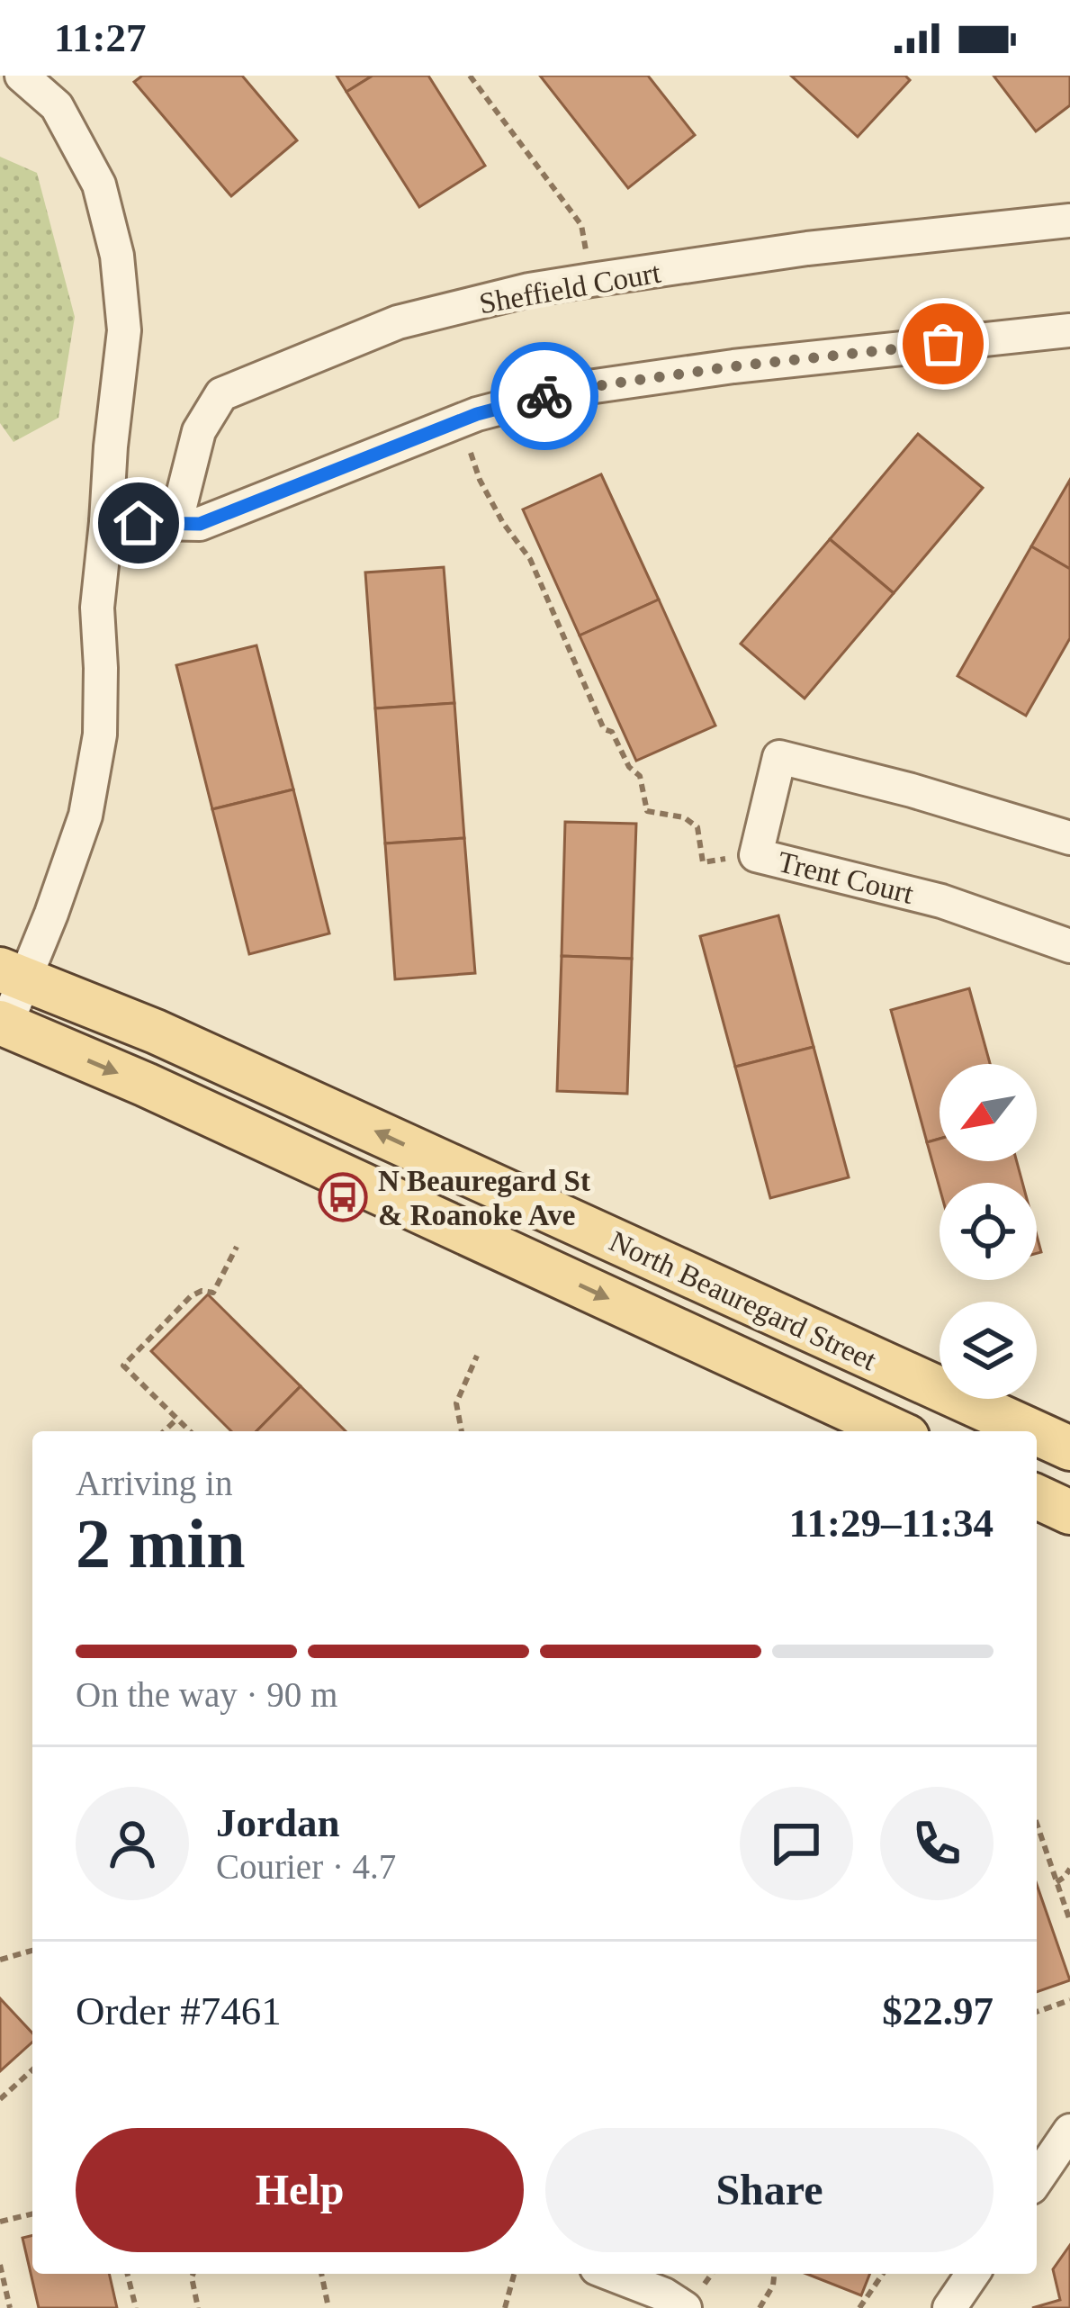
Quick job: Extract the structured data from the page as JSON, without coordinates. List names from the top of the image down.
{
  "streets": {
    "main road": ["North Beauregard Street"],
    "street": ["Sheffield Court", "Trent Court"]
  },
  "places": {
    "bus stop": ["N Beauregard St & Roanoke Ave"]
  },
  "north": "bottom left",
  "page": {
    "status": "11:27",
    "heading": ["2 min", "Arriving in", "11:29–11:34"],
    "panel": [
      "Jordan",
      "Courier · 4.7",
      "Order #7461",
      "$22.97"
    ],
    "bar": "On the way · 90 m",
    "buttons": ["Help", "Share"]
  }
}
